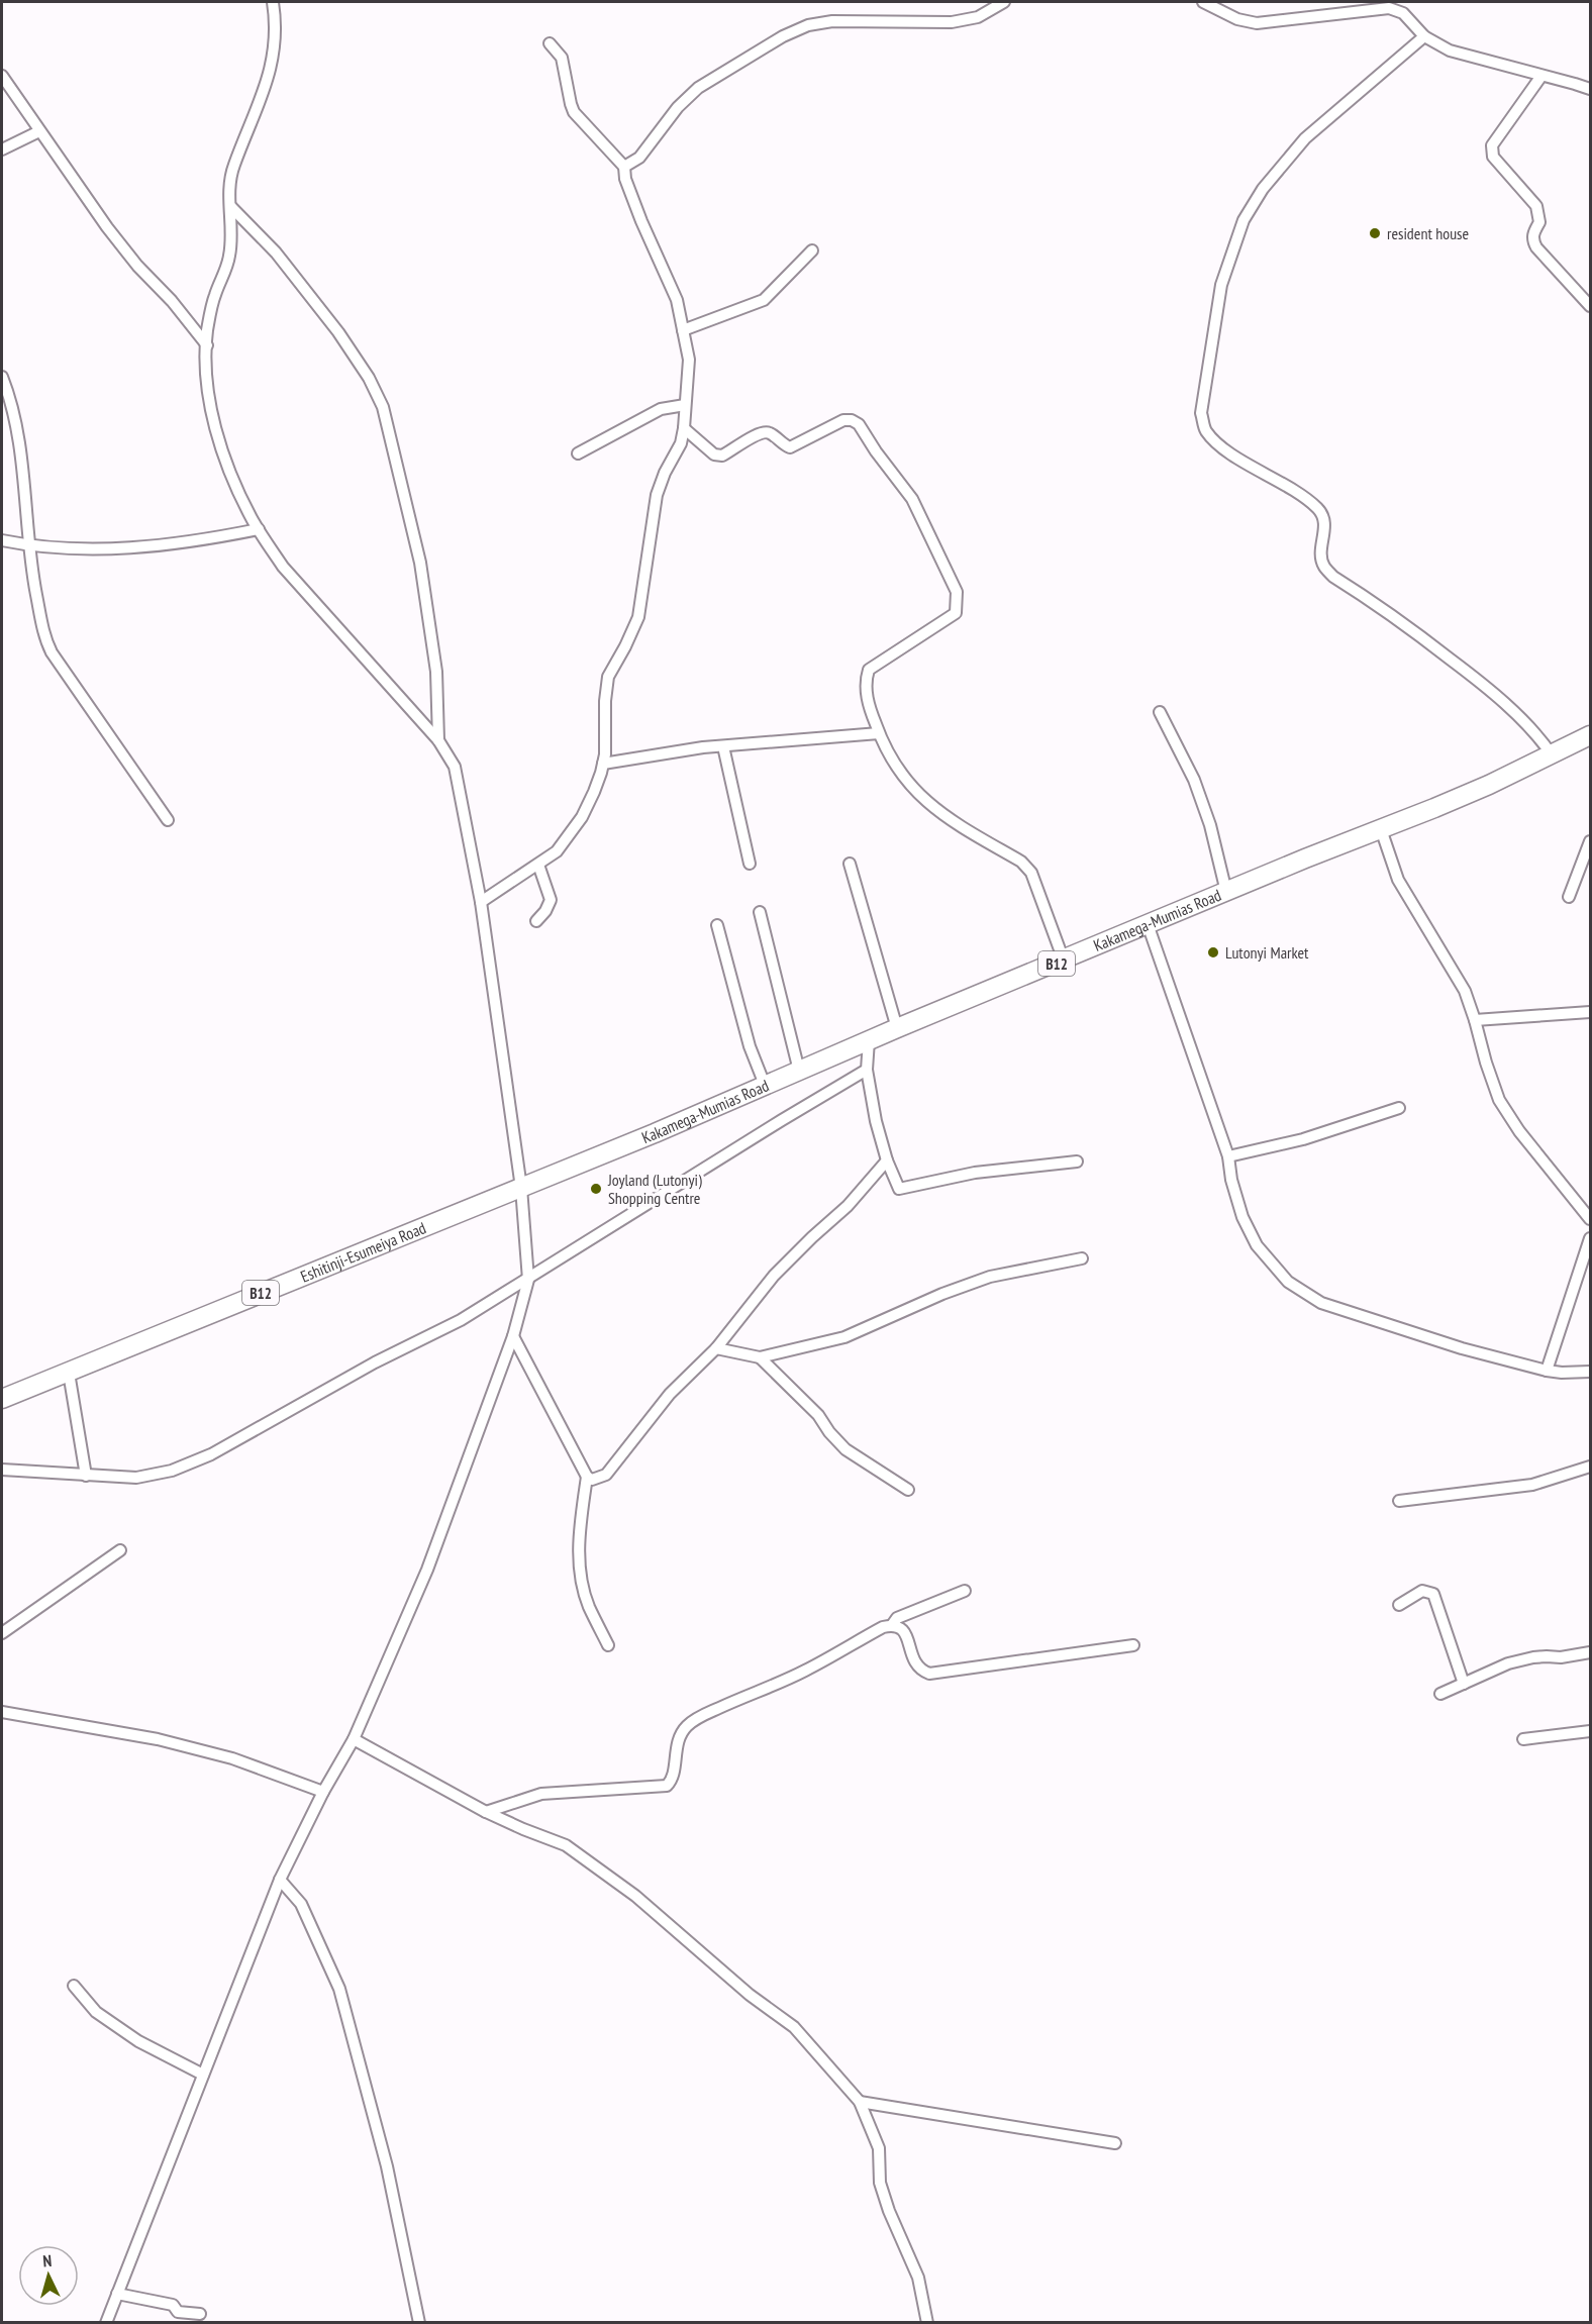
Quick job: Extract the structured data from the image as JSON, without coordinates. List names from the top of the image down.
{
  "streets": {
    "highway": ["Kakamega-Mumias Road", "B12", "Eshitinji-Esumeiya Road"]
  },
  "crossings": [
    ["Kakamega-Mumias Road", "Eshitinji-Esumeiya Road"]
  ],
  "places": ["resident house", "Lutonyi Market", "Joyland (Lutonyi) Shopping Centre"],
  "north": "top"
}
